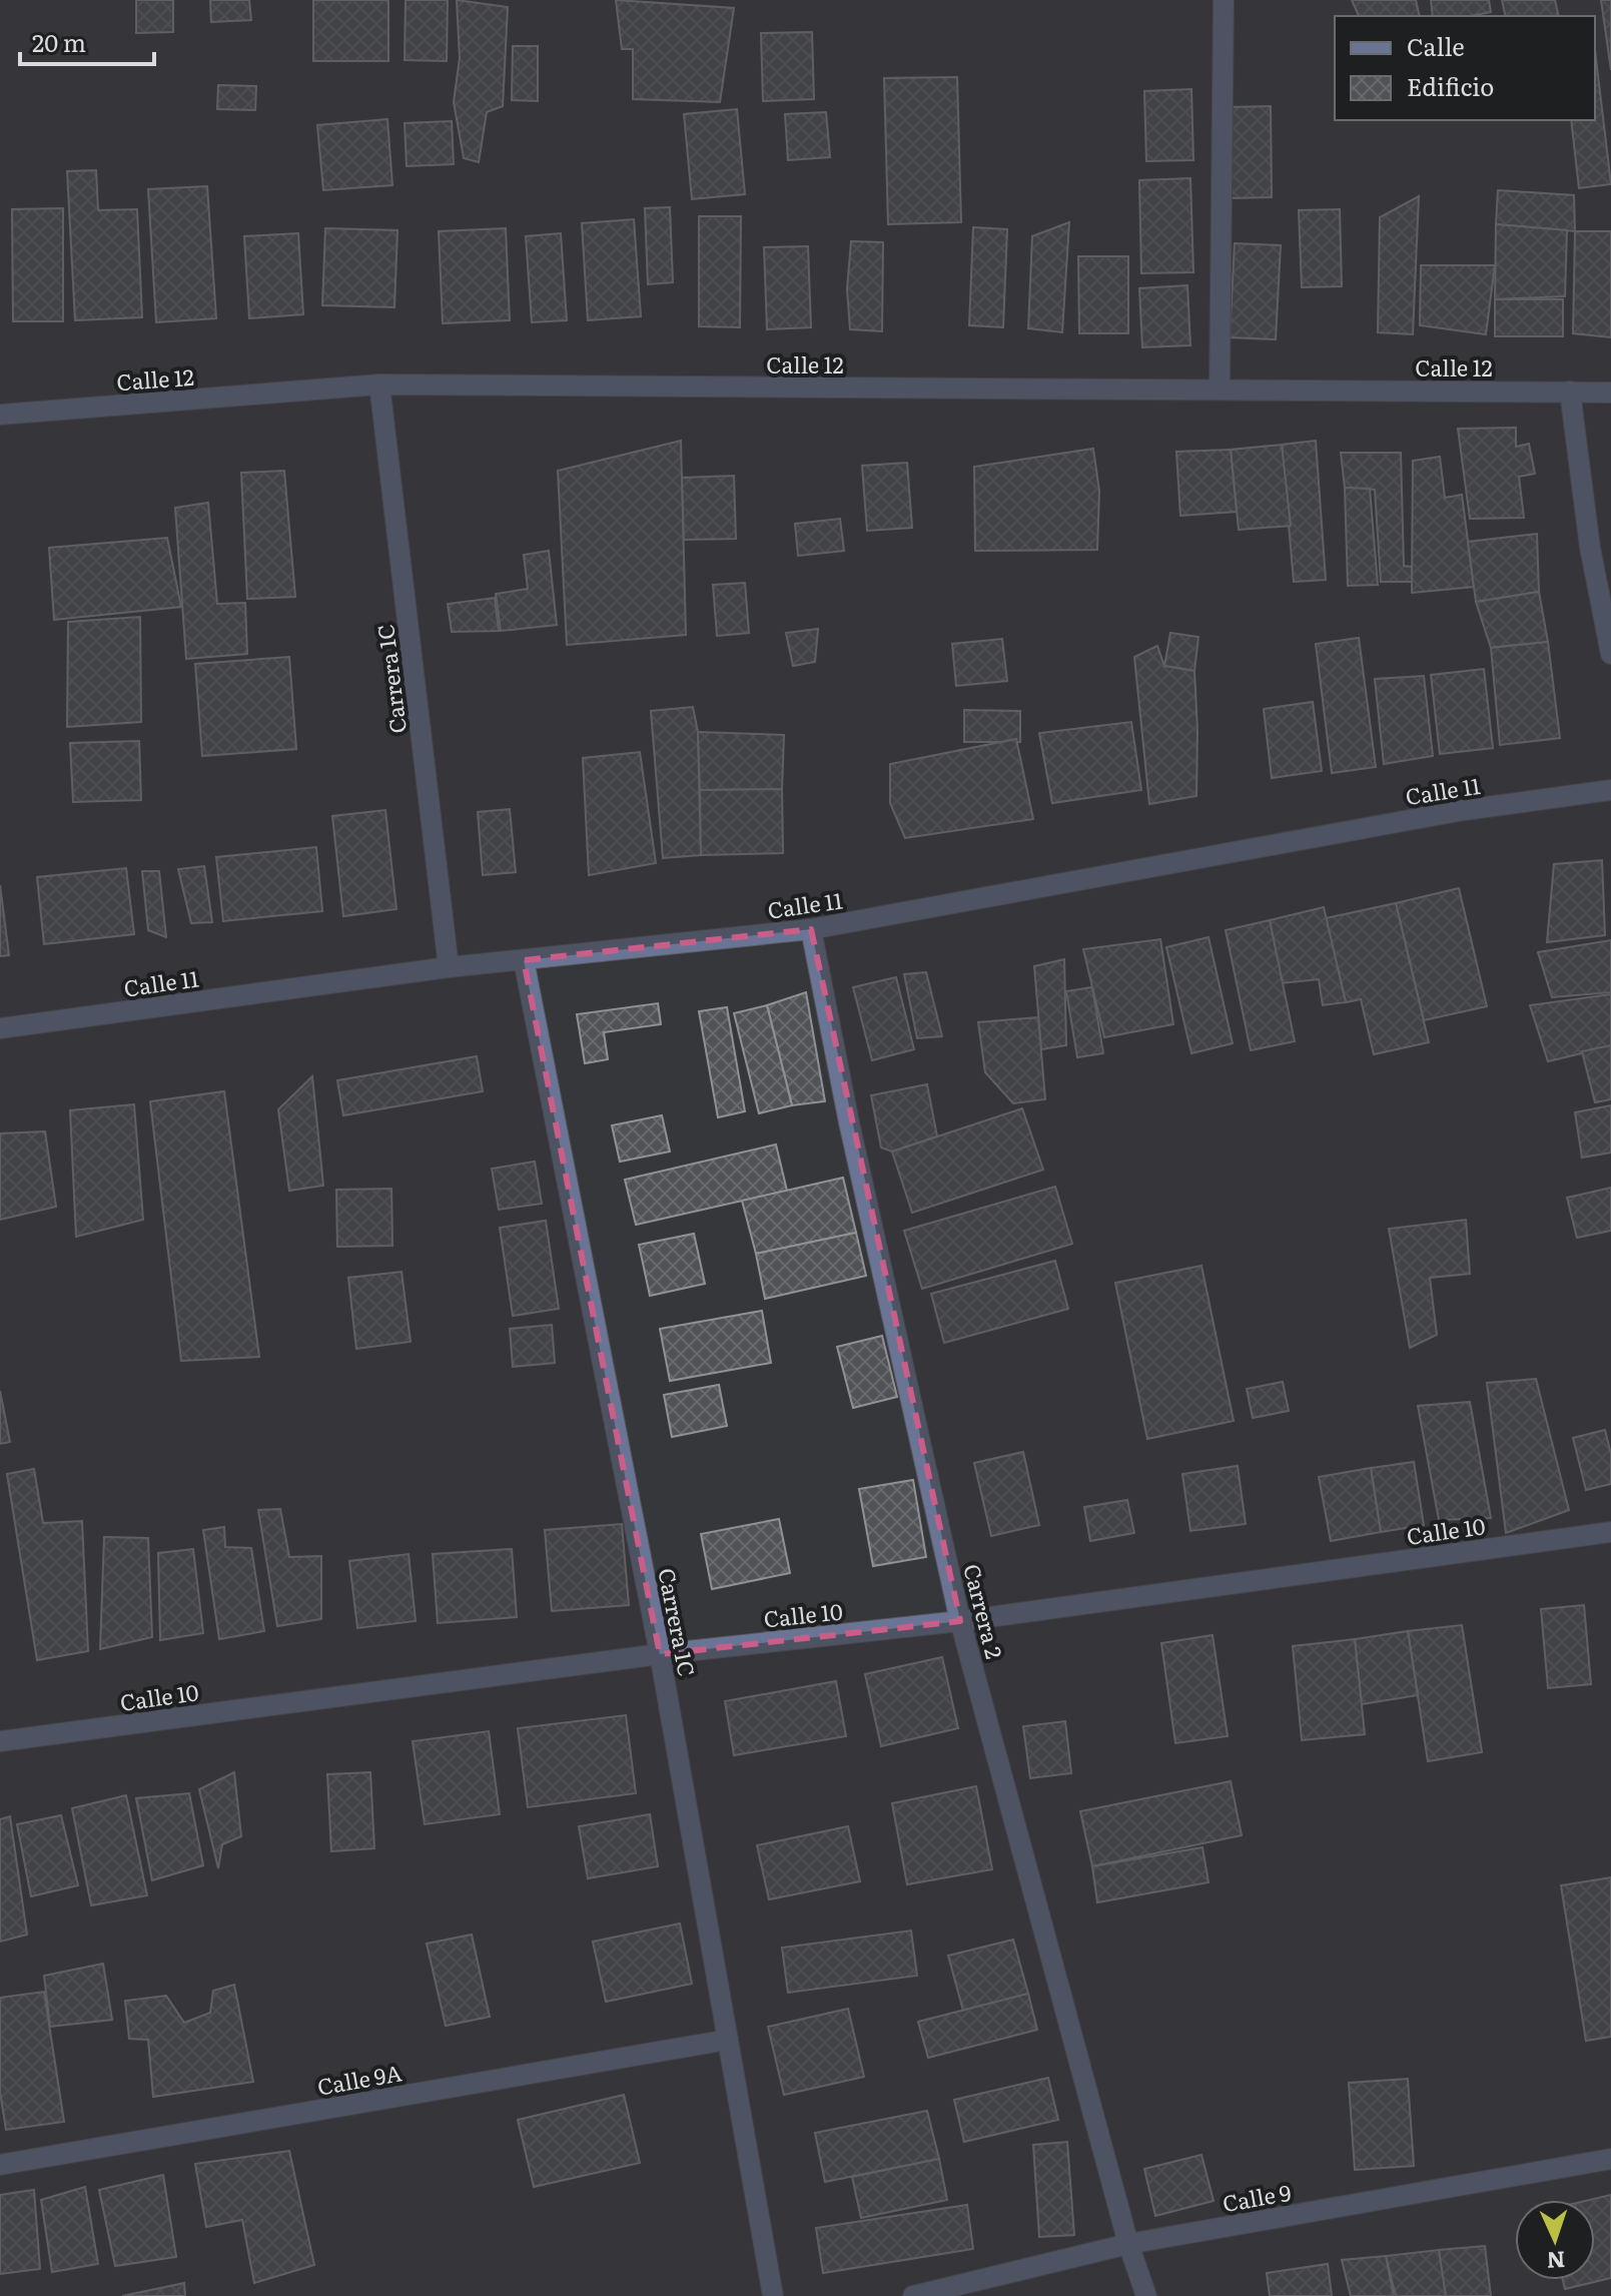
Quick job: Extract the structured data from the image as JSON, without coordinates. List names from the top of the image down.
{
  "streets": {
    "street": [
      "Calle 12",
      "Carrera 1C",
      "Calle 11",
      "Calle 10",
      "Carrera 2",
      "Calle 9A",
      "Calle 9"
    ]
  },
  "crossings": [
    ["Calle 12", "Carrera 1C"],
    ["Carrera 1C", "Calle 11"],
    ["Carrera 1C", "Calle 10"],
    ["Carrera 1C", "Calle 9A"],
    ["Calle 11", "Carrera 2"],
    ["Calle 10", "Carrera 2"],
    ["Carrera 2", "Calle 9"]
  ],
  "legend": ["Calle", "Edificio"],
  "scale_bar": "20 m",
  "north": "bottom"
}
